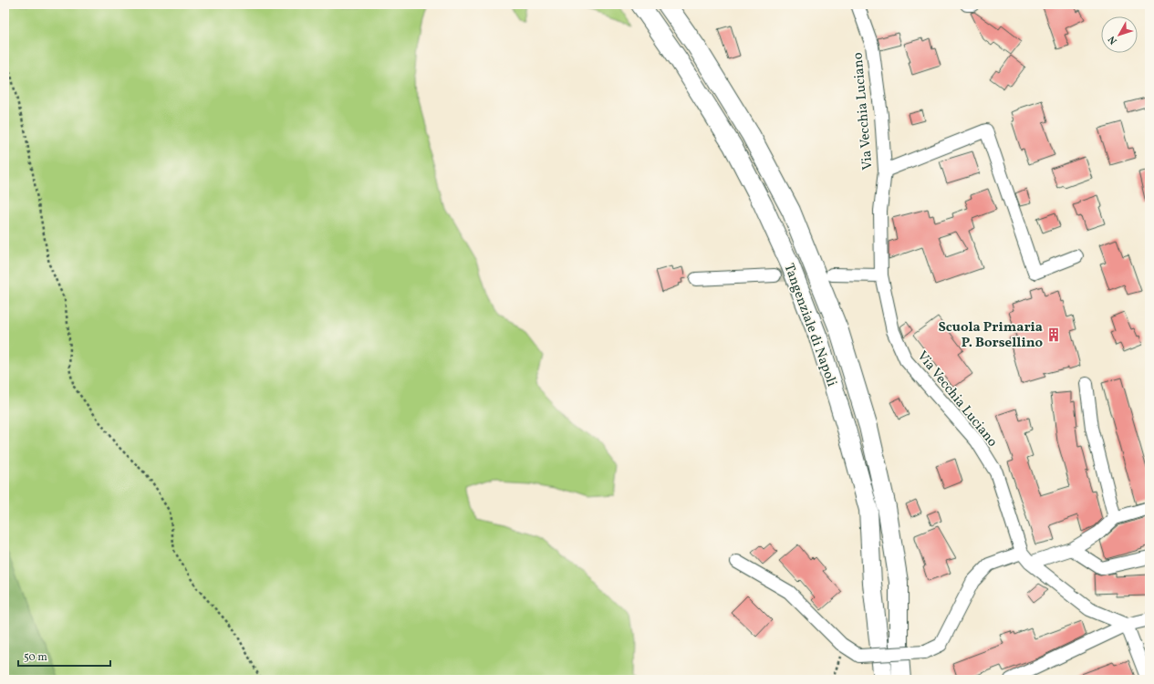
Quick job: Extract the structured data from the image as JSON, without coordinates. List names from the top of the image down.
{
  "streets": {
    "highway": ["Tangenziale di Napoli"],
    "street": ["Via Vecchia Luciano"]
  },
  "places": {
    "building": ["Scuola Primaria P. Borsellino"]
  },
  "scale_bar": "50 m",
  "north": "bottom left"
}
